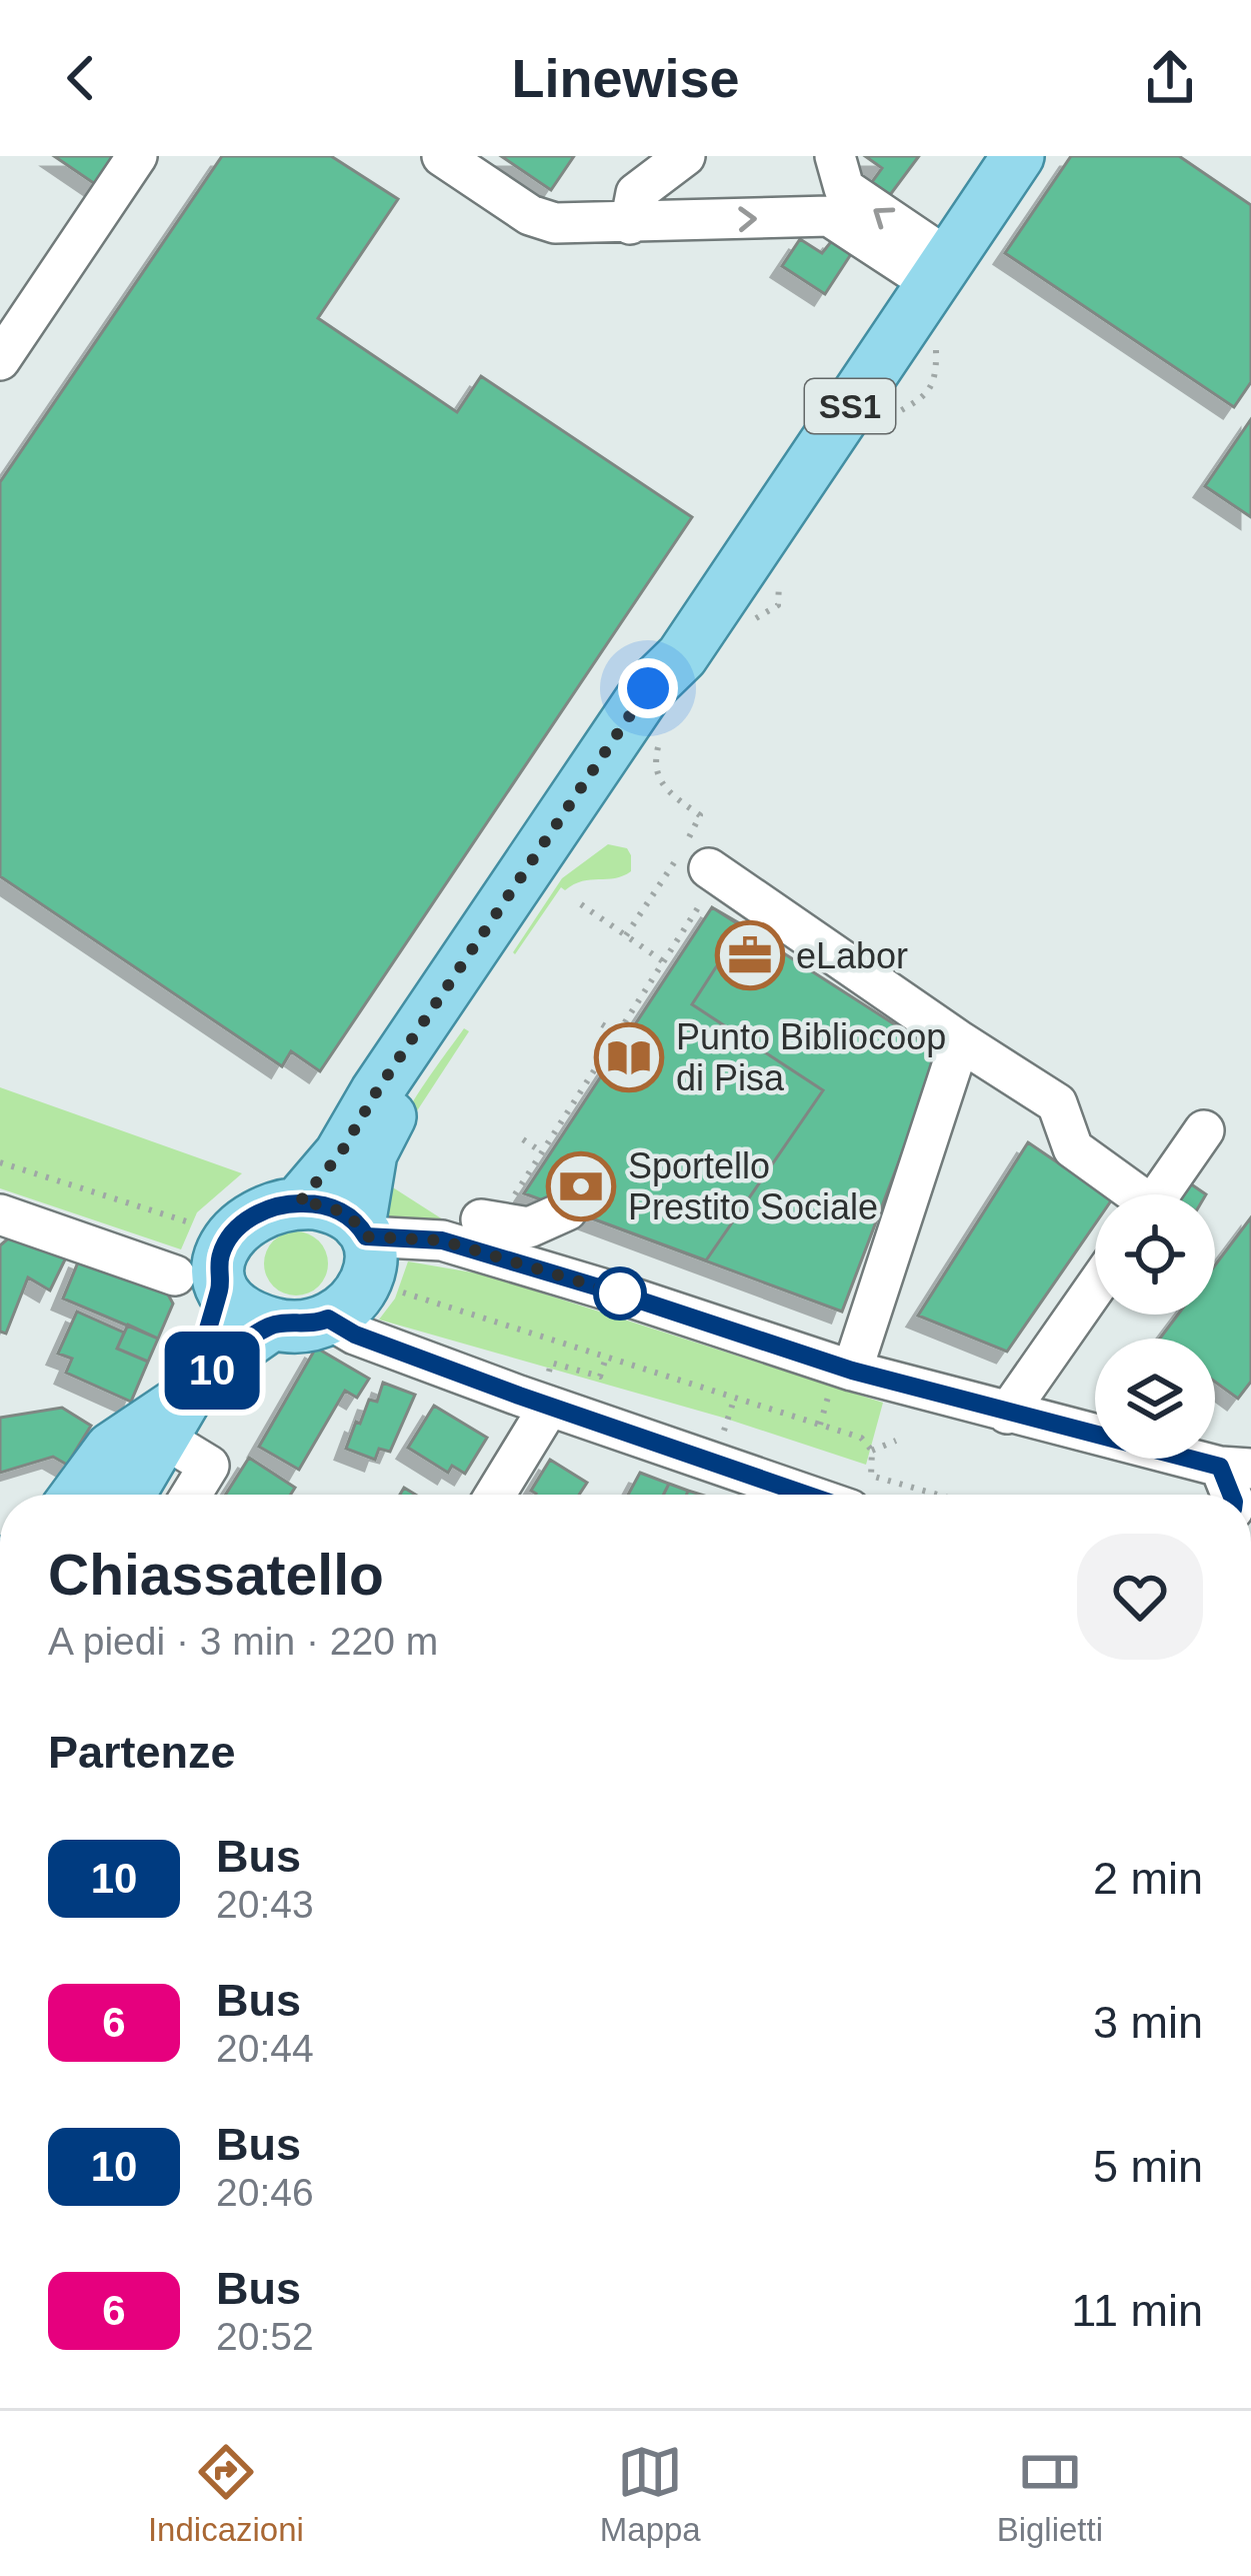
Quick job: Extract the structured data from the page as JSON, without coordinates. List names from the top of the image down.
{
  "streets": {
    "main road": ["SS1"]
  },
  "places": {
    "office": ["eLabor"],
    "library": ["Punto Bibliocoop di Pisa"],
    "bank": ["Sportello Prestito Sociale"]
  },
  "lines": ["bus line 10"],
  "page": {
    "header": "Linewise",
    "on_map": "10",
    "heading": [
      ["Chiassatello", "A piedi · 3 min · 220 m"],
      "Partenze"
    ],
    "list": [
      {
        "mark": "10",
        "name": "Bus",
        "note": "20:43",
        "value": "2 min"
      },
      {
        "mark": "6",
        "name": "Bus",
        "note": "20:44",
        "value": "3 min"
      },
      {
        "mark": "10",
        "name": "Bus",
        "note": "20:46",
        "value": "5 min"
      },
      {
        "mark": "6",
        "name": "Bus",
        "note": "20:52",
        "value": "11 min"
      }
    ],
    "tabs": ["Indicazioni", "Mappa", "Biglietti"]
  }
}
